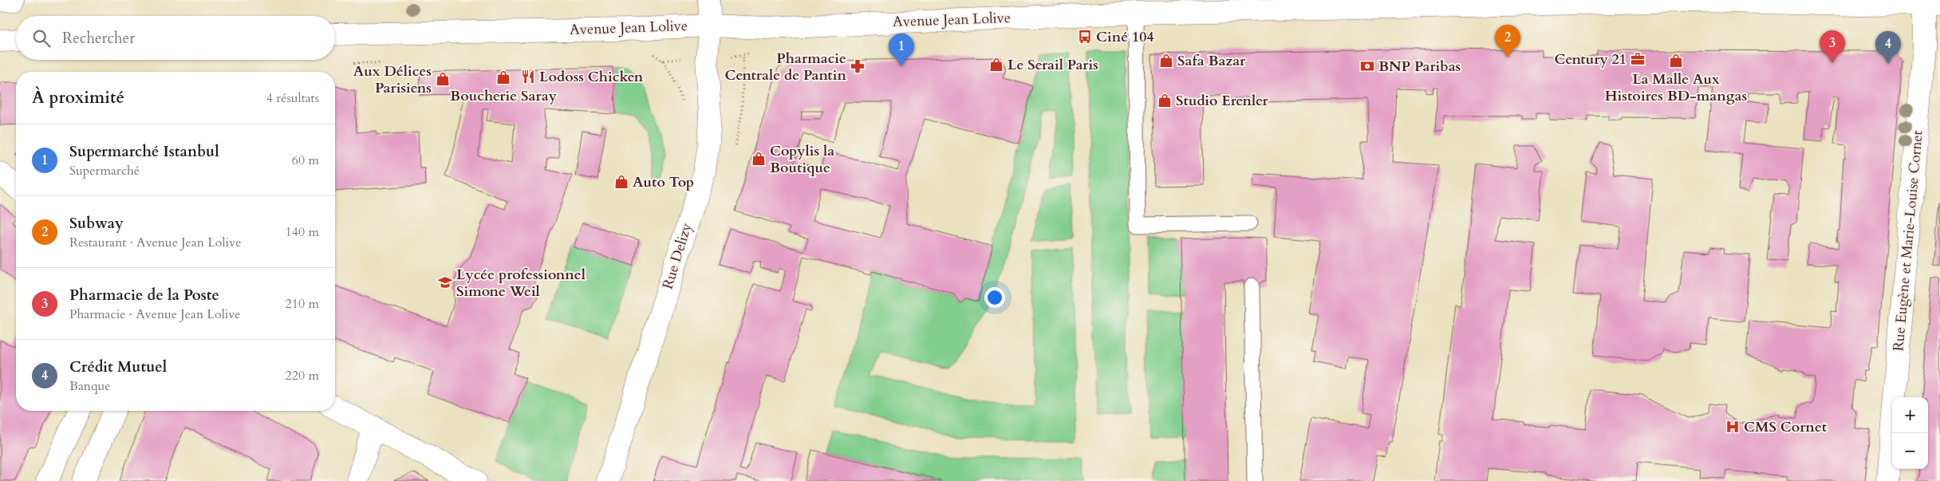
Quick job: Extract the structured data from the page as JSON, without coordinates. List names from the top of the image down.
{
  "streets": {
    "main road": ["Avenue Jean Lolive", "Rue Eugène et Marie-Louise Cornet", "Rue Delizy"]
  },
  "crossings": [
    ["Avenue Jean Lolive", "Rue Eugène et Marie-Louise Cornet"],
    ["Avenue Jean Lolive", "Rue Delizy"]
  ],
  "places": {
    "bus stop": ["Ciné 104"],
    "office": ["Century 21"],
    "shop": [
      "Safa Bazar",
      "La Malle Aux Histoires BD-mangas",
      "Le Serail Paris",
      "Boucherie Saray",
      "Aux Délices Parisiens",
      "Studio Erenler",
      "Copylis la Boutique",
      "Auto Top"
    ],
    "pharmacy": ["Pharmacie Centrale de Pantin"],
    "bank": ["BNP Paribas"],
    "restaurant": ["Lodoss Chicken"],
    "school or university": ["Lycée professionnel Simone Weil"],
    "hospital": ["CMS Cornet"]
  },
  "page": {
    "search": "Rechercher",
    "pins": [
      "2",
      "3",
      "4",
      "1"
    ],
    "heading": ["À proximité", "4 résultats"],
    "list": [
      {
        "mark": "1",
        "name": "Supermarché Istanbul",
        "note": "Supermarché",
        "value": "60 m"
      },
      {
        "mark": "2",
        "name": "Subway",
        "note": "Restaurant · Avenue Jean Lolive",
        "value": "140 m"
      },
      {
        "mark": "3",
        "name": "Pharmacie de la Poste",
        "note": "Pharmacie · Avenue Jean Lolive",
        "value": "210 m"
      },
      {
        "mark": "4",
        "name": "Crédit Mutuel",
        "note": "Banque",
        "value": "220 m"
      }
    ],
    "map_buttons": ["+", "−"]
  }
}
